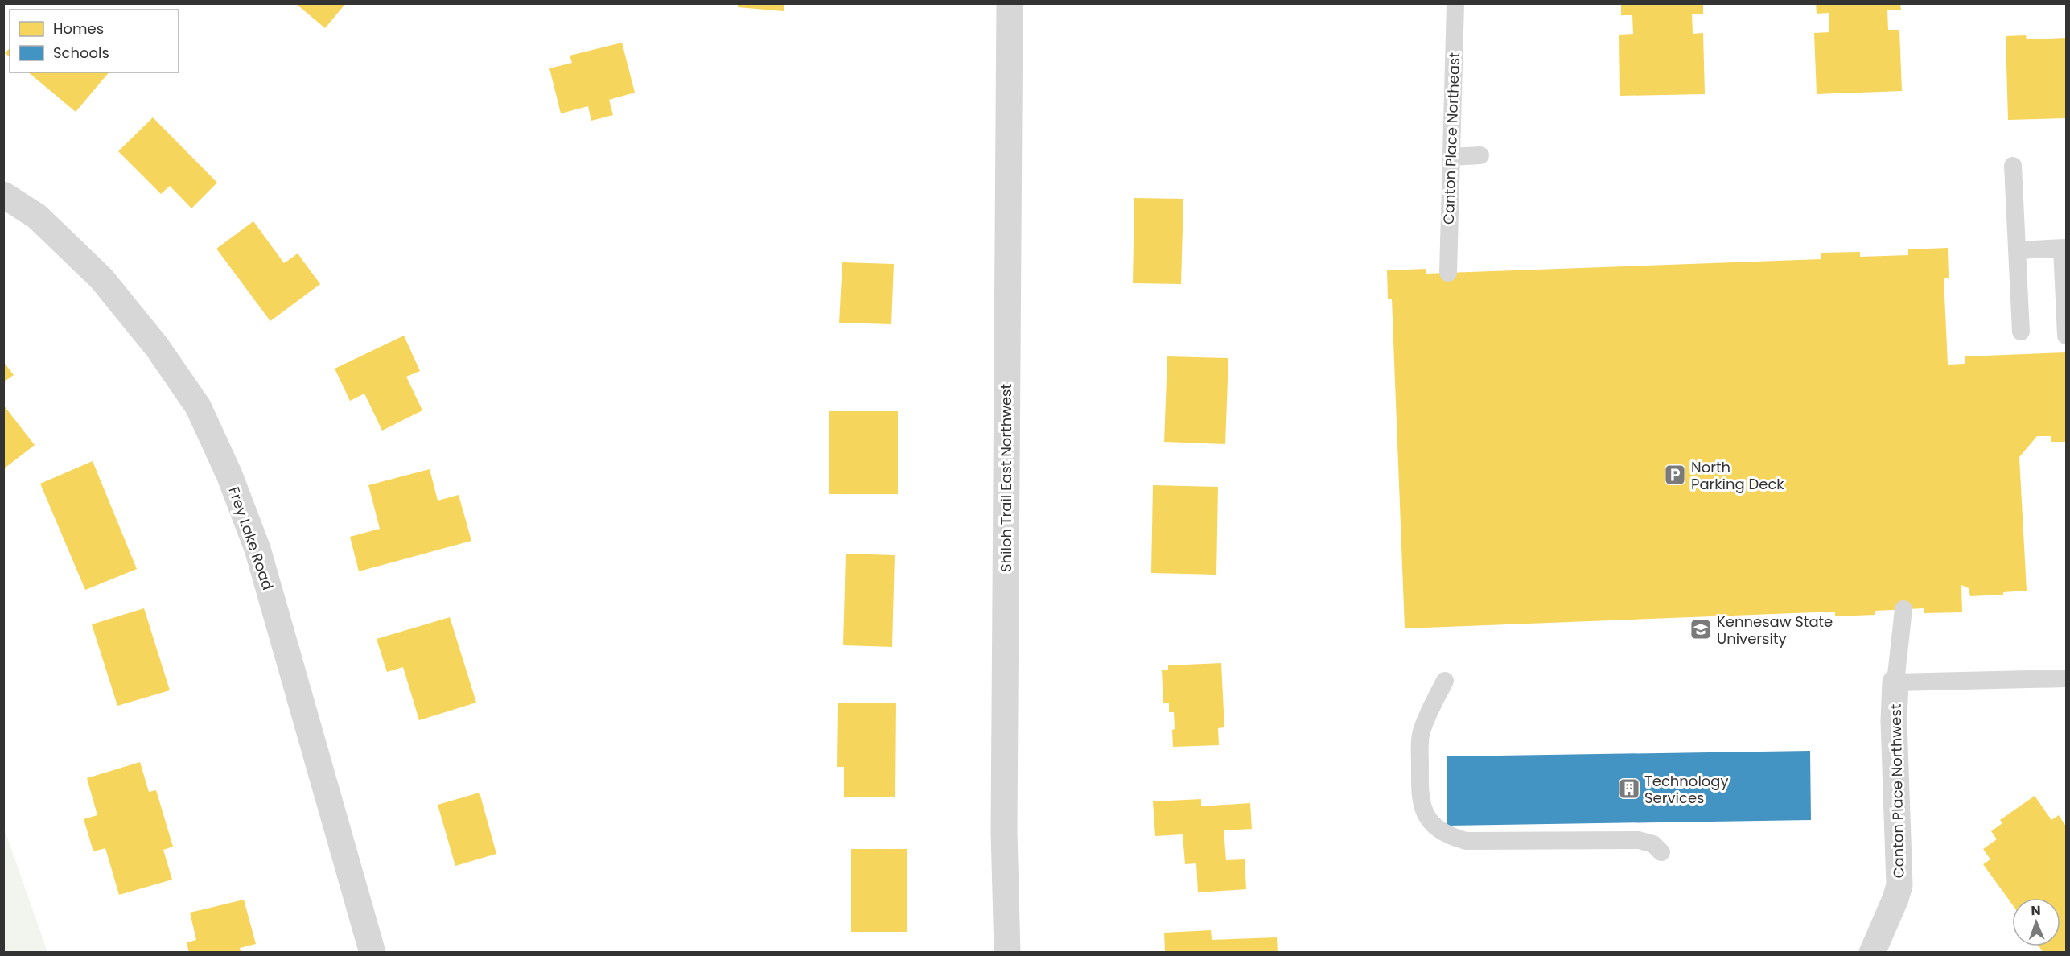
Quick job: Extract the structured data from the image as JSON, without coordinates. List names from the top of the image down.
{
  "streets": {
    "street": ["Shiloh Trail East Northwest", "Frey Lake Road", "Canton Place Northwest"],
    "lane": ["Canton Place Northeast"]
  },
  "places": {
    "parking": ["North Parking Deck"],
    "school or university": ["Kennesaw State University"],
    "building": ["Technology Services"]
  },
  "legend": ["Homes", "Schools"],
  "north": "top"
}
